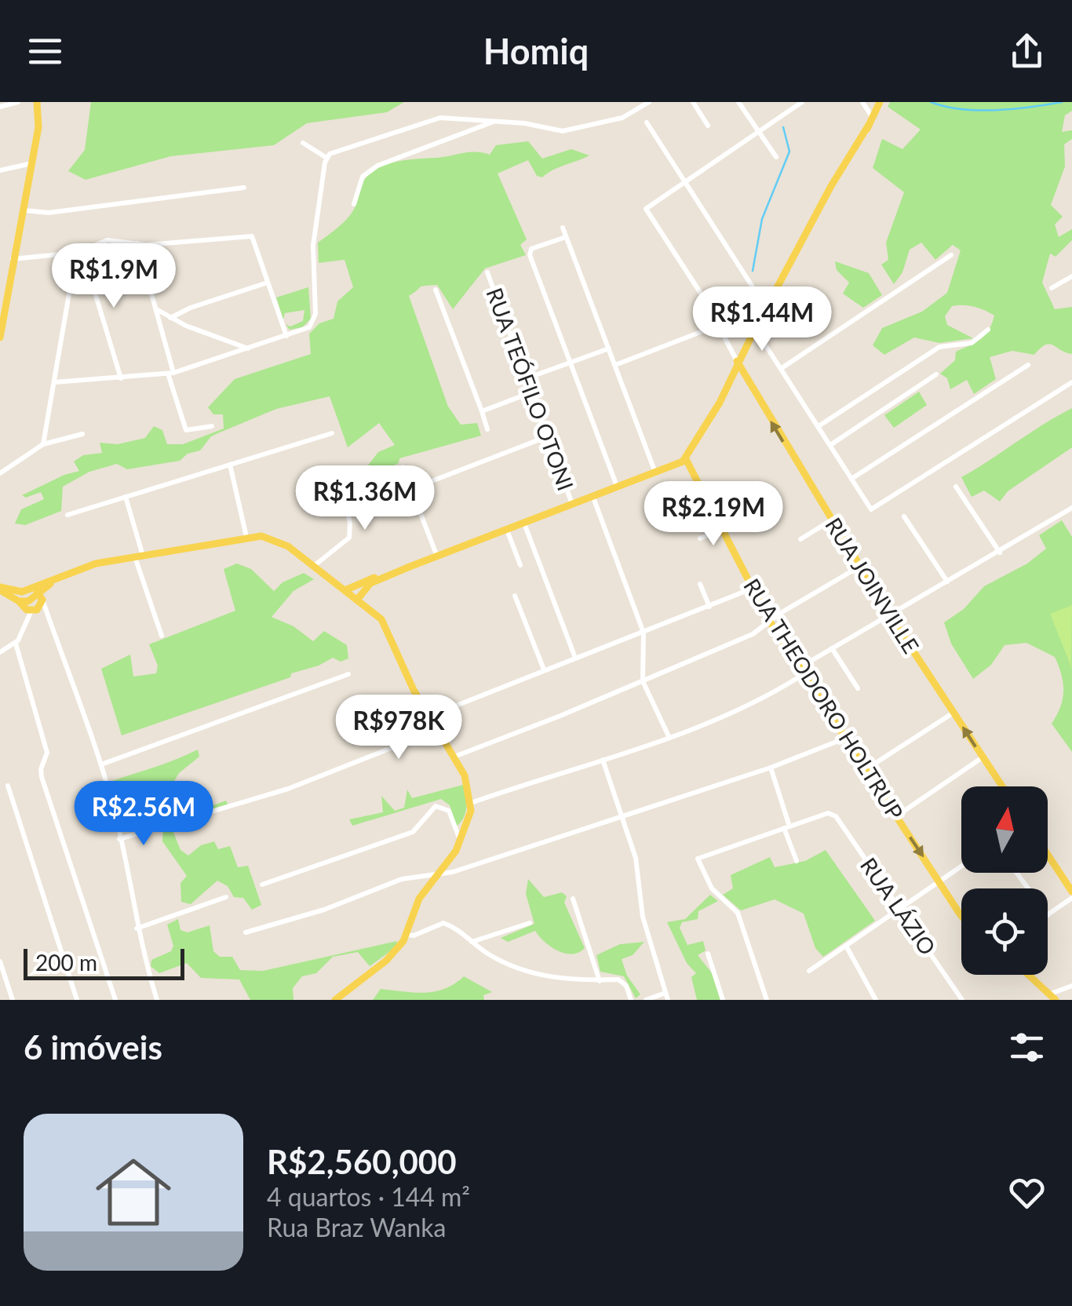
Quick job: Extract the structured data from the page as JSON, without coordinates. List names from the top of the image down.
{
  "streets": {
    "main road": ["RUA JOINVILLE", "RUA THEODORO HOLTRUP"],
    "street": ["RUA TEÓFILO OTONI", "RUA LÁZIO"]
  },
  "one_way": ["RUA JOINVILLE"],
  "scale_bar": "200 m",
  "north": "top",
  "page": {
    "header": "Homiq",
    "price": [
      "R$1.9M",
      "R$1.44M",
      "R$1.36M",
      "R$2.19M",
      "R$978K",
      "R$2.56M"
    ],
    "scale": "200 m",
    "heading": "6 imóveis",
    "list": [
      {
        "name": "R$2,560,000",
        "note": "4 quartos · 144 m² · Rua Braz Wanka"
      }
    ]
  }
}
